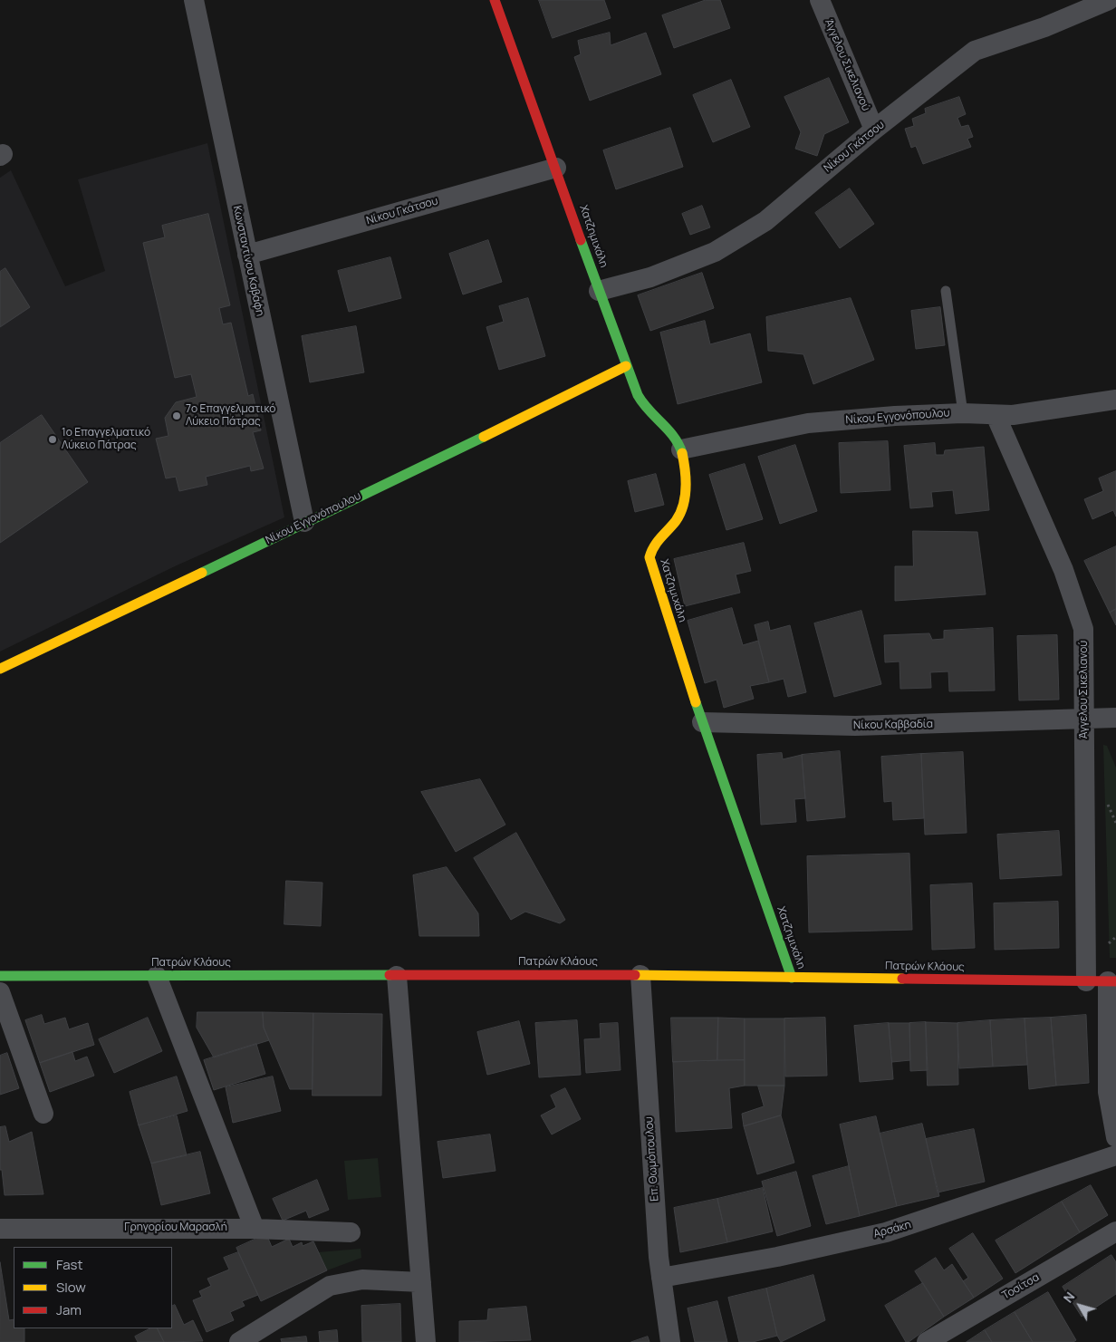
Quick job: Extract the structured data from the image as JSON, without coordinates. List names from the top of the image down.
{
  "streets": {
    "street": [
      "Άγγελου Σικελιανού",
      "Νίκου Γκάτσου",
      "Χατζημιχάλη",
      "Κωνσταντίνου Καβάφη",
      "Νίκου Εγγονόπουλου",
      "Νίκου Καββαδία",
      "Πατρών Κλάους",
      "Επ. Θωμόπουλου",
      "Γρηγορίου Μαρασλή",
      "Αρσάκη",
      "Τοσίτσα"
    ]
  },
  "crossings": [
    ["Άγγελου Σικελιανού", "Νίκου Γκάτσου"],
    ["Άγγελου Σικελιανού", "Νίκου Εγγονόπουλου"],
    ["Άγγελου Σικελιανού", "Νίκου Καββαδία"],
    ["Άγγελου Σικελιανού", "Πατρών Κλάους"],
    ["Νίκου Γκάτσου", "Χατζημιχάλη"],
    ["Νίκου Γκάτσου", "Κωνσταντίνου Καβάφη"],
    ["Χατζημιχάλη", "Νίκου Εγγονόπουλου"],
    ["Χατζημιχάλη", "Νίκου Καββαδία"],
    ["Χατζημιχάλη", "Πατρών Κλάους"],
    ["Κωνσταντίνου Καβάφη", "Νίκου Εγγονόπουλου"],
    ["Πατρών Κλάους", "Επ. Θωμόπουλου"],
    ["Επ. Θωμόπουλου", "Αρσάκη"]
  ],
  "places": ["7ο Επαγγελματικό Λύκειο Πάτρας", "1o Επαγγελματικό Λύκειο Πάτρας"],
  "legend": ["Fast", "Slow", "Jam"],
  "north": "top left"
}
